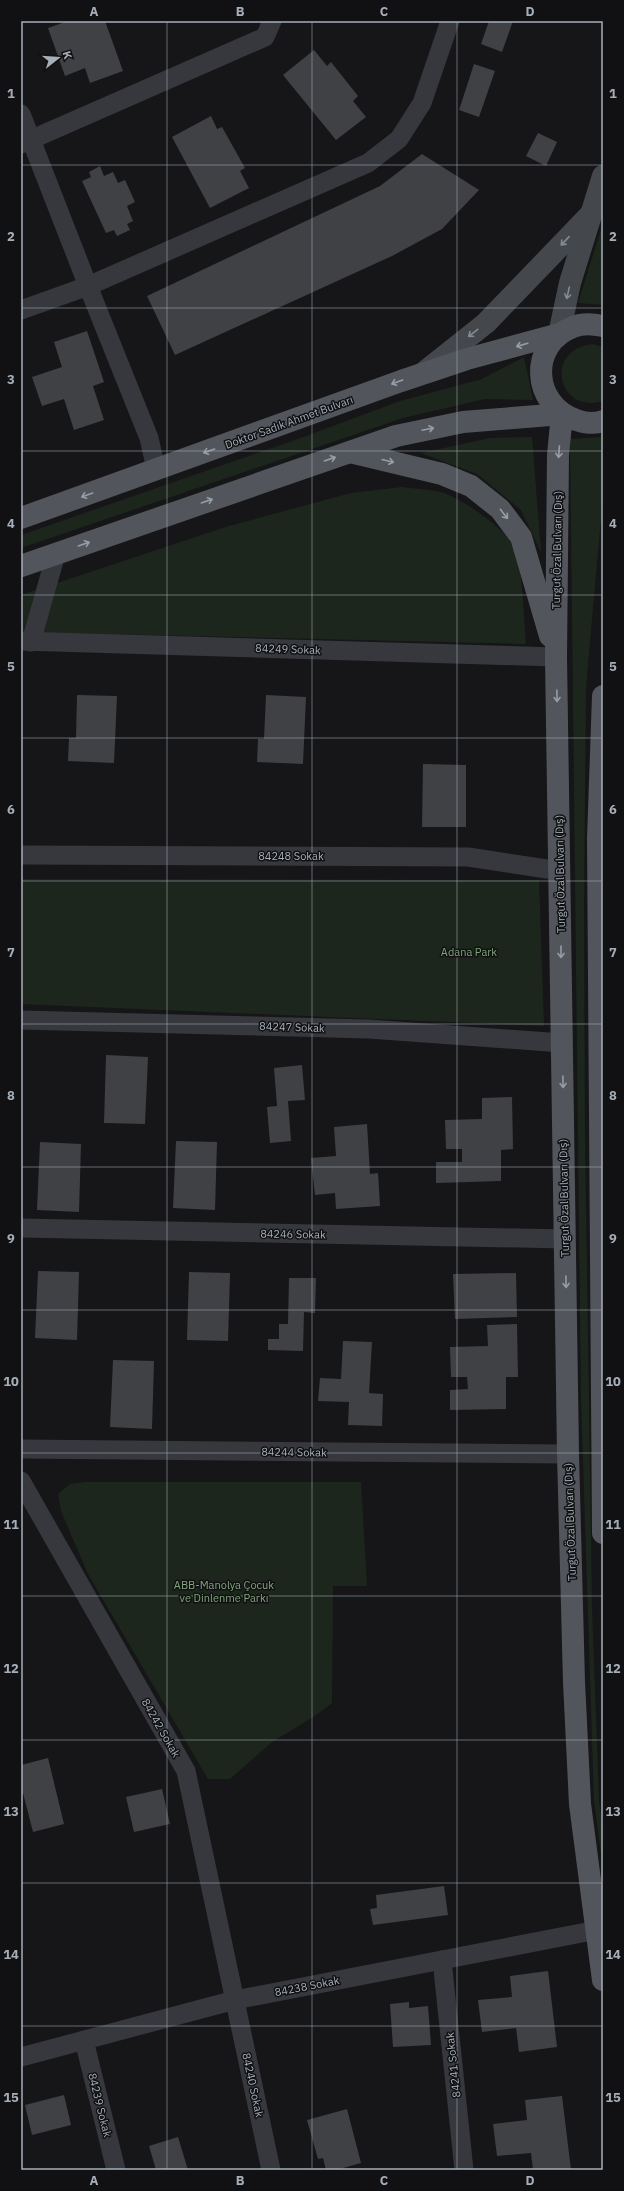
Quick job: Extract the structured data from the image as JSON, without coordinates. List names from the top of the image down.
{
  "streets": {
    "main road": ["Doktor Sadık Ahmet Bulvarı", "Turgut Özal Bulvarı (Dış)"],
    "street": [
      "84249 Sokak",
      "84248 Sokak",
      "84247 Sokak",
      "84246 Sokak",
      "84244 Sokak",
      "84242 Sokak",
      "84238 Sokak",
      "84241 Sokak",
      "84240 Sokak",
      "84239 Sokak"
    ]
  },
  "crossings": [
    ["Turgut Özal Bulvarı (Dış)", "84249 Sokak"],
    ["Turgut Özal Bulvarı (Dış)", "84248 Sokak"],
    ["Turgut Özal Bulvarı (Dış)", "84247 Sokak"],
    ["Turgut Özal Bulvarı (Dış)", "84246 Sokak"],
    ["Turgut Özal Bulvarı (Dış)", "84244 Sokak"],
    ["Turgut Özal Bulvarı (Dış)", "84238 Sokak"],
    ["84242 Sokak", "84238 Sokak"],
    ["84242 Sokak", "84240 Sokak"],
    ["84238 Sokak", "84241 Sokak"],
    ["84238 Sokak", "84240 Sokak"],
    ["84238 Sokak", "84239 Sokak"]
  ],
  "parks": ["Adana Park", "ABB-Manolya Çocuk ve Dinlenme Parkı"],
  "north": "right",
  "grid": {
    "columns": [
      "A",
      "B",
      "C",
      "D"
    ],
    "rows": [
      "1",
      "2",
      "3",
      "4",
      "5",
      "6",
      "7",
      "8",
      "9",
      "10",
      "11",
      "12",
      "13",
      "14",
      "15"
    ]
  }
}
